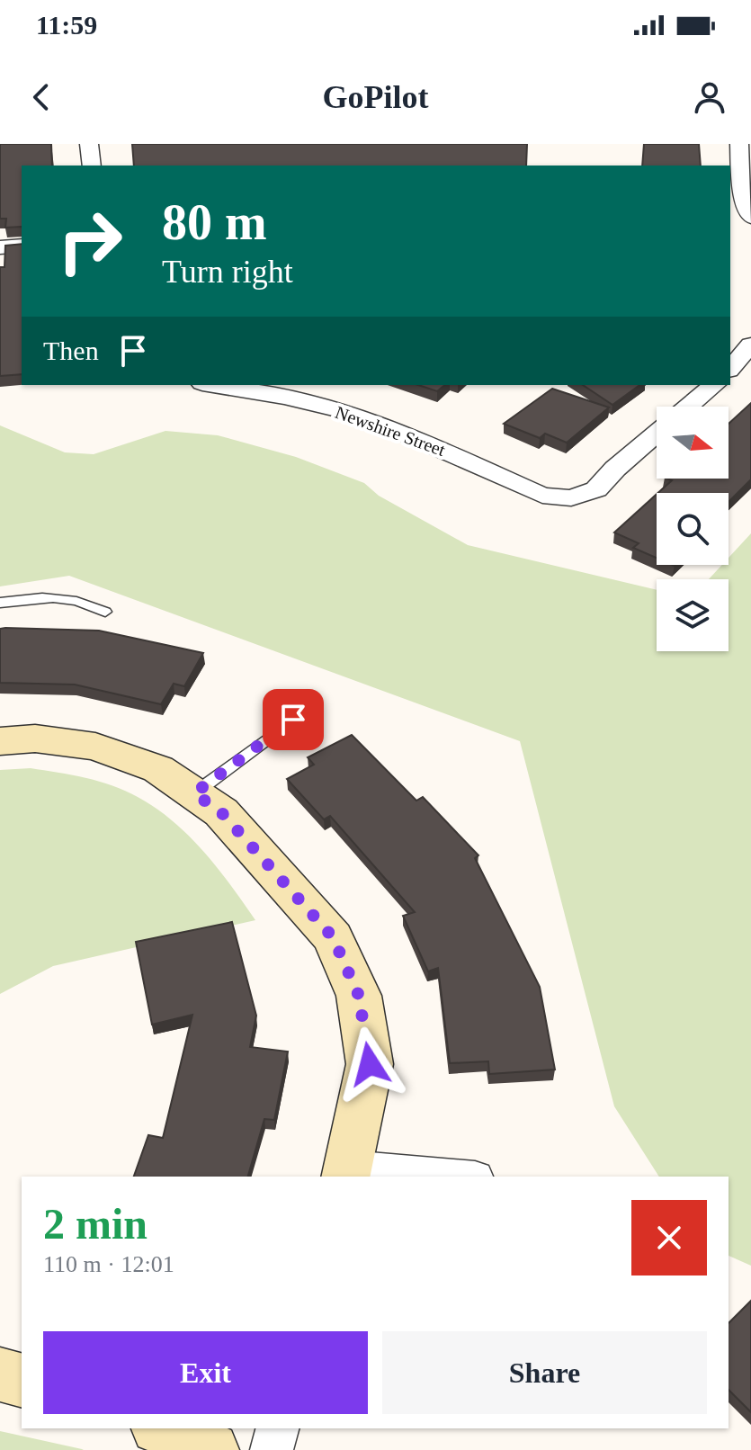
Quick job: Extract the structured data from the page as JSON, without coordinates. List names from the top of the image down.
{
  "streets": {
    "street": ["Newshire Street"]
  },
  "north": "right",
  "page": {
    "status": "11:59",
    "header": "GoPilot",
    "turn": ["80 m", "Turn right"],
    "then": "Then",
    "heading": ["2 min", "110 m · 12:01"],
    "buttons": ["Exit", "Share"]
  }
}
